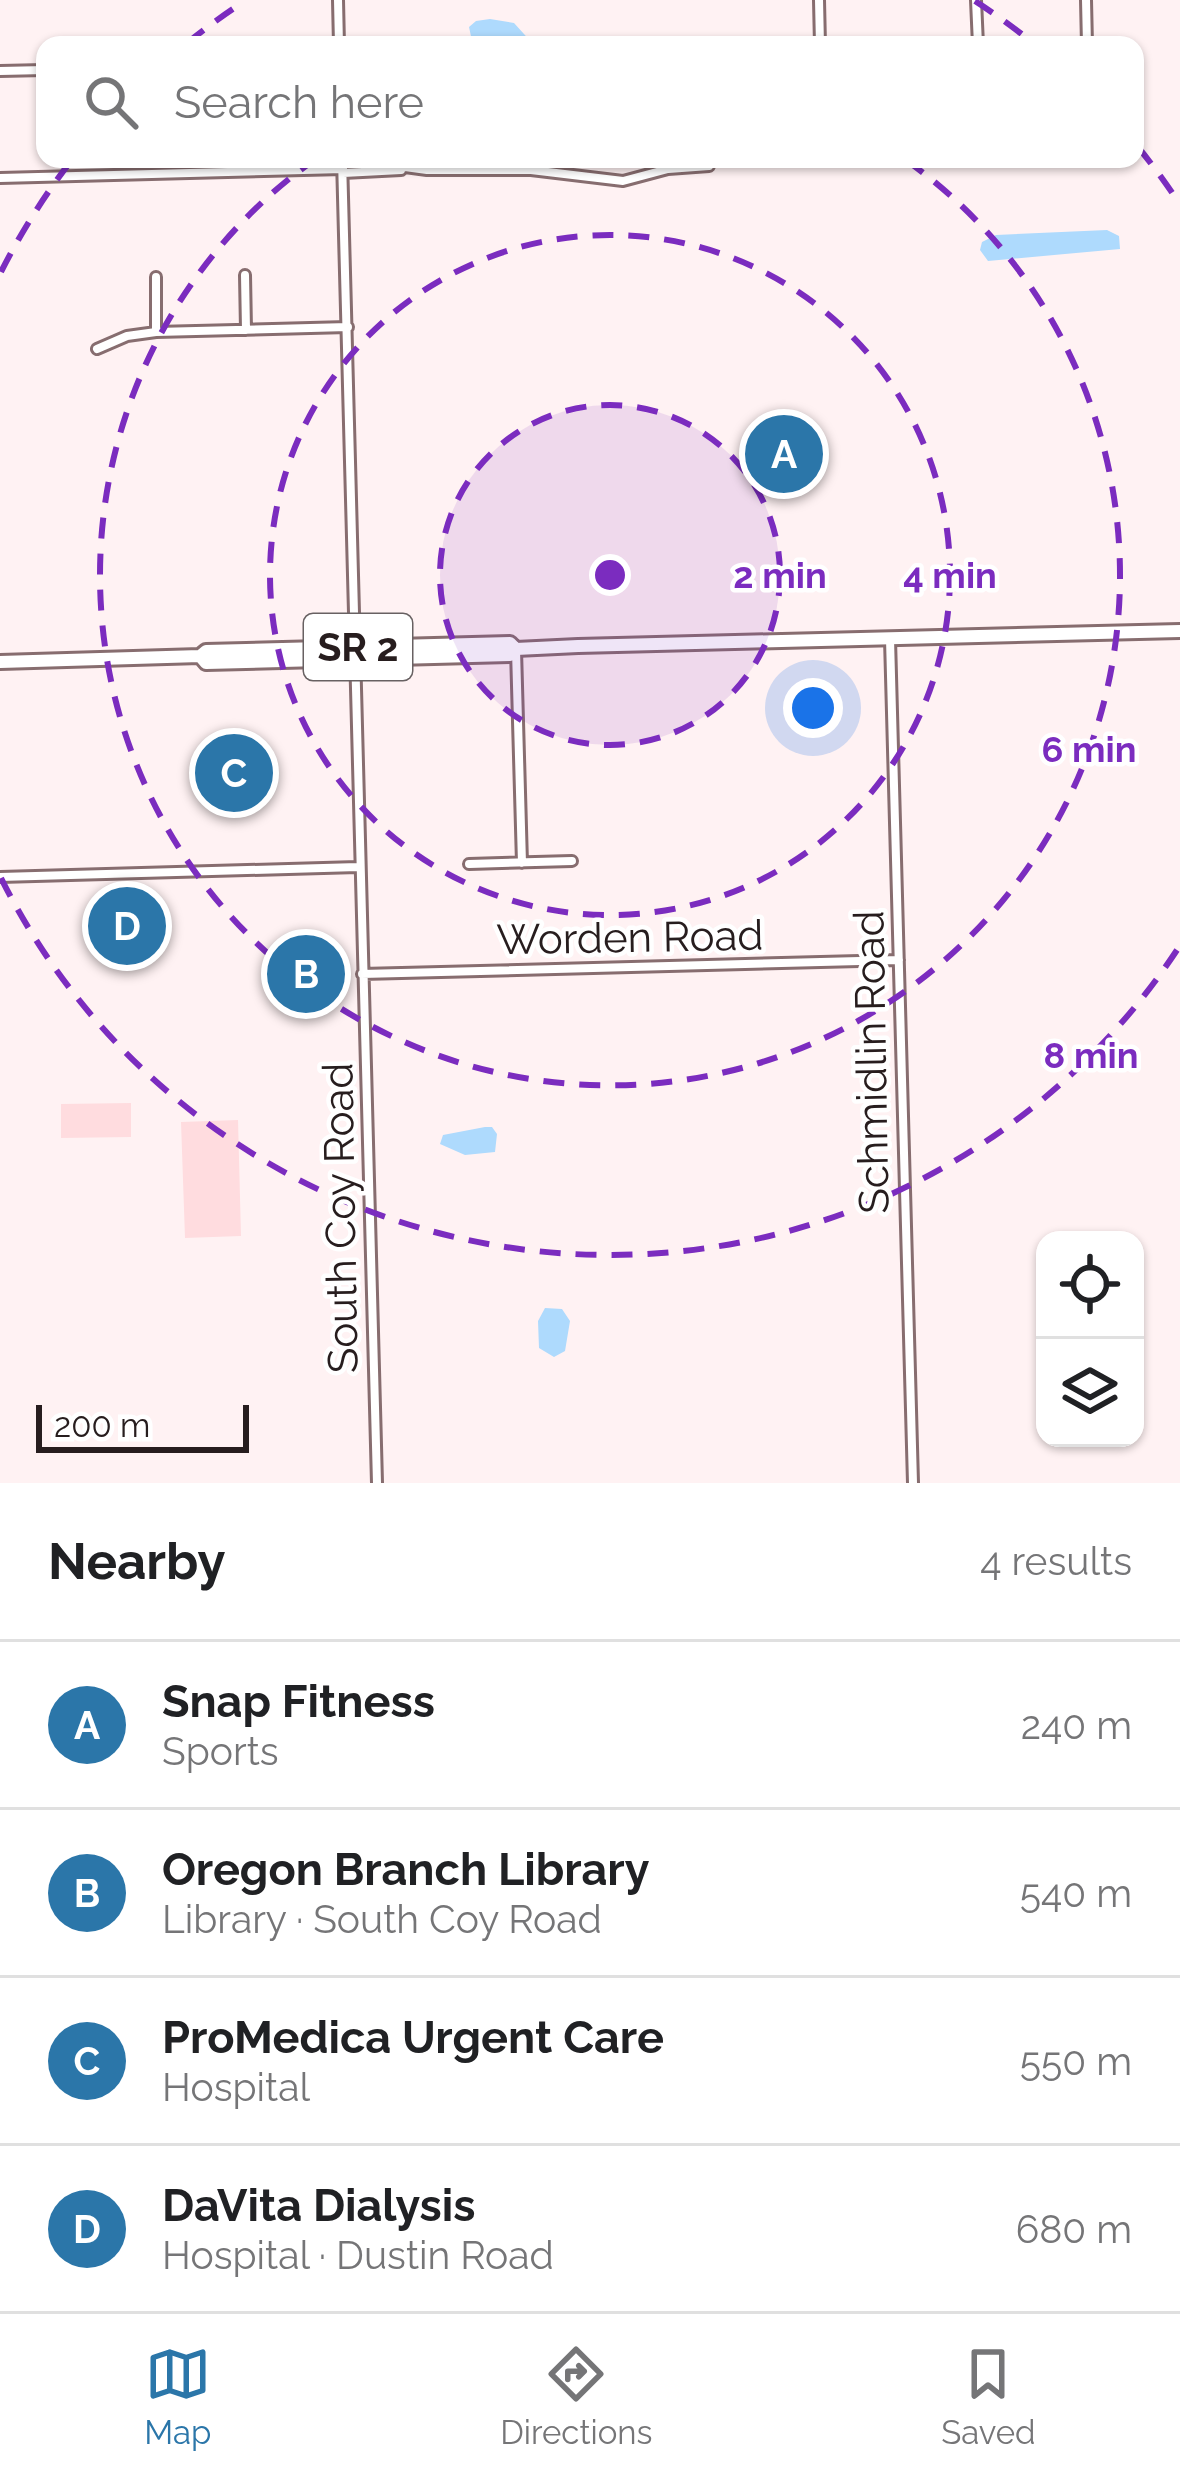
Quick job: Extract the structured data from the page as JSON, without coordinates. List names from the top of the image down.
{
  "streets": {
    "highway": ["SR 2"],
    "street": ["Worden Road", "Schmidlin Road", "South Coy Road"]
  },
  "crossings": [
    ["SR 2", "Schmidlin Road"],
    ["SR 2", "South Coy Road"],
    ["Worden Road", "Schmidlin Road"],
    ["Worden Road", "South Coy Road"]
  ],
  "scale_bar": "200 m",
  "page": {
    "search": "Search here",
    "pins": [
      "A",
      "C",
      "D",
      "B"
    ],
    "scale": "200 m",
    "heading": ["Nearby", "4 results"],
    "list": [
      {
        "mark": "A",
        "name": "Snap Fitness",
        "note": "Sports",
        "value": "240 m"
      },
      {
        "mark": "B",
        "name": "Oregon Branch Library",
        "note": "Library · South Coy Road",
        "value": "540 m"
      },
      {
        "mark": "C",
        "name": "ProMedica Urgent Care",
        "note": "Hospital",
        "value": "550 m"
      },
      {
        "mark": "D",
        "name": "DaVita Dialysis",
        "note": "Hospital · Dustin Road",
        "value": "680 m"
      }
    ],
    "nav": ["Map", "Directions", "Saved"]
  },
  "rings": [
    "2 min",
    "4 min",
    "6 min",
    "8 min"
  ]
}
